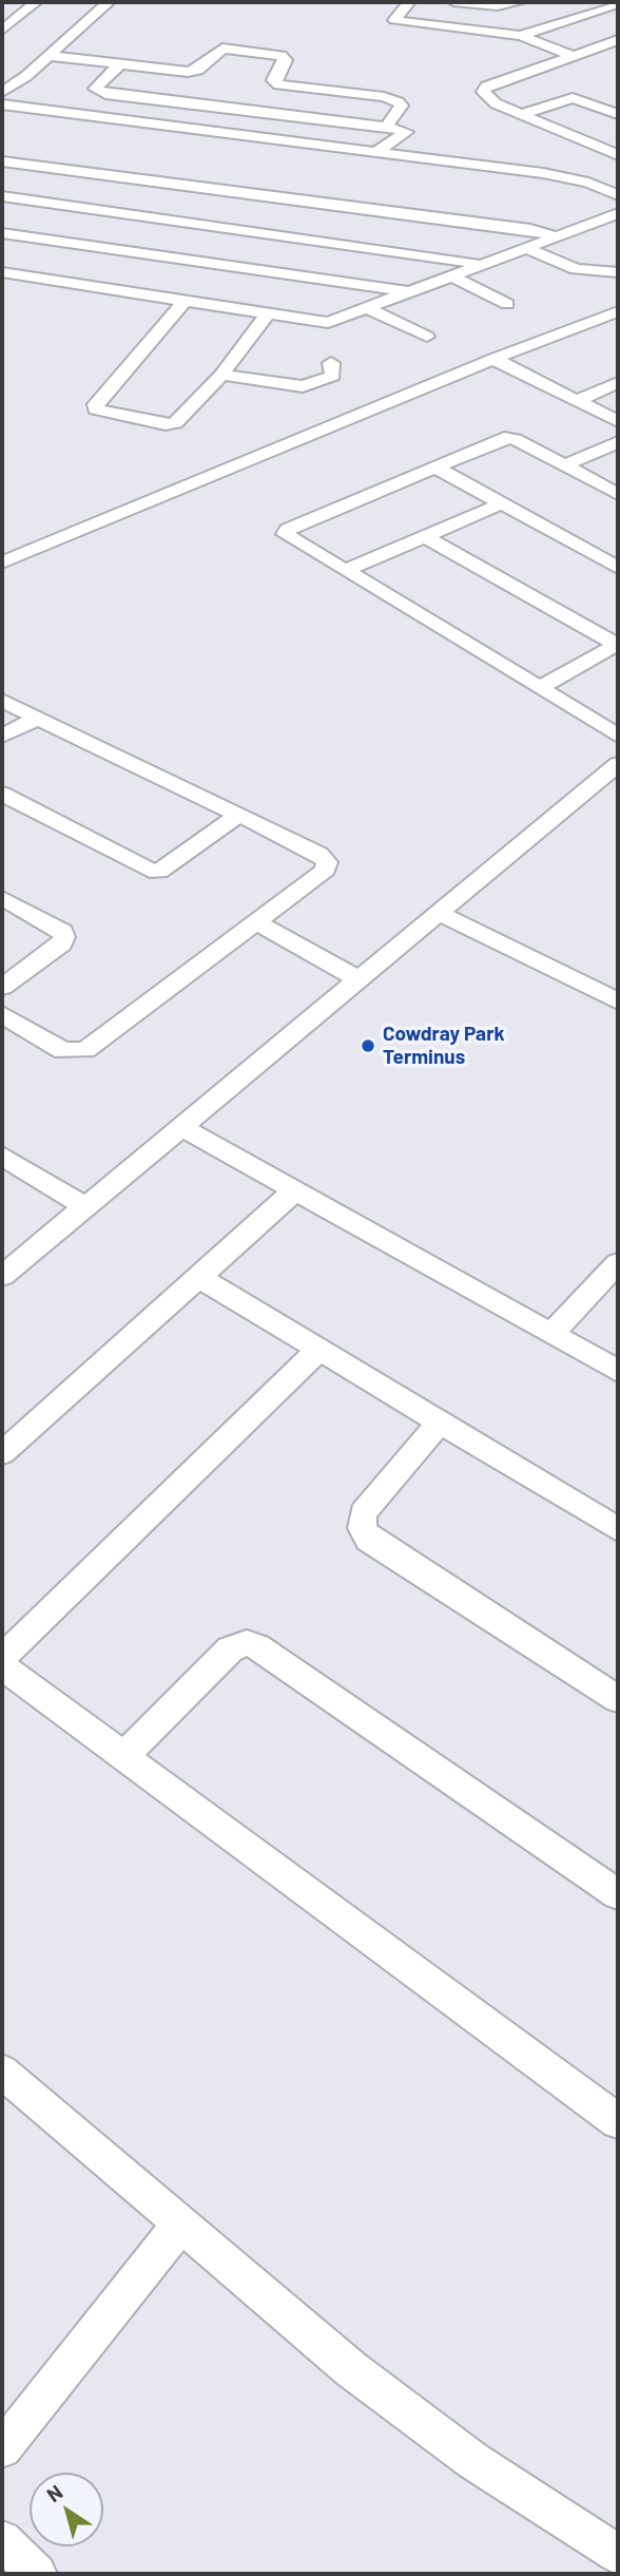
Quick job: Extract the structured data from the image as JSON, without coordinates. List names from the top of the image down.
{
  "places": ["Cowdray Park Terminus"],
  "north": "top left"
}
